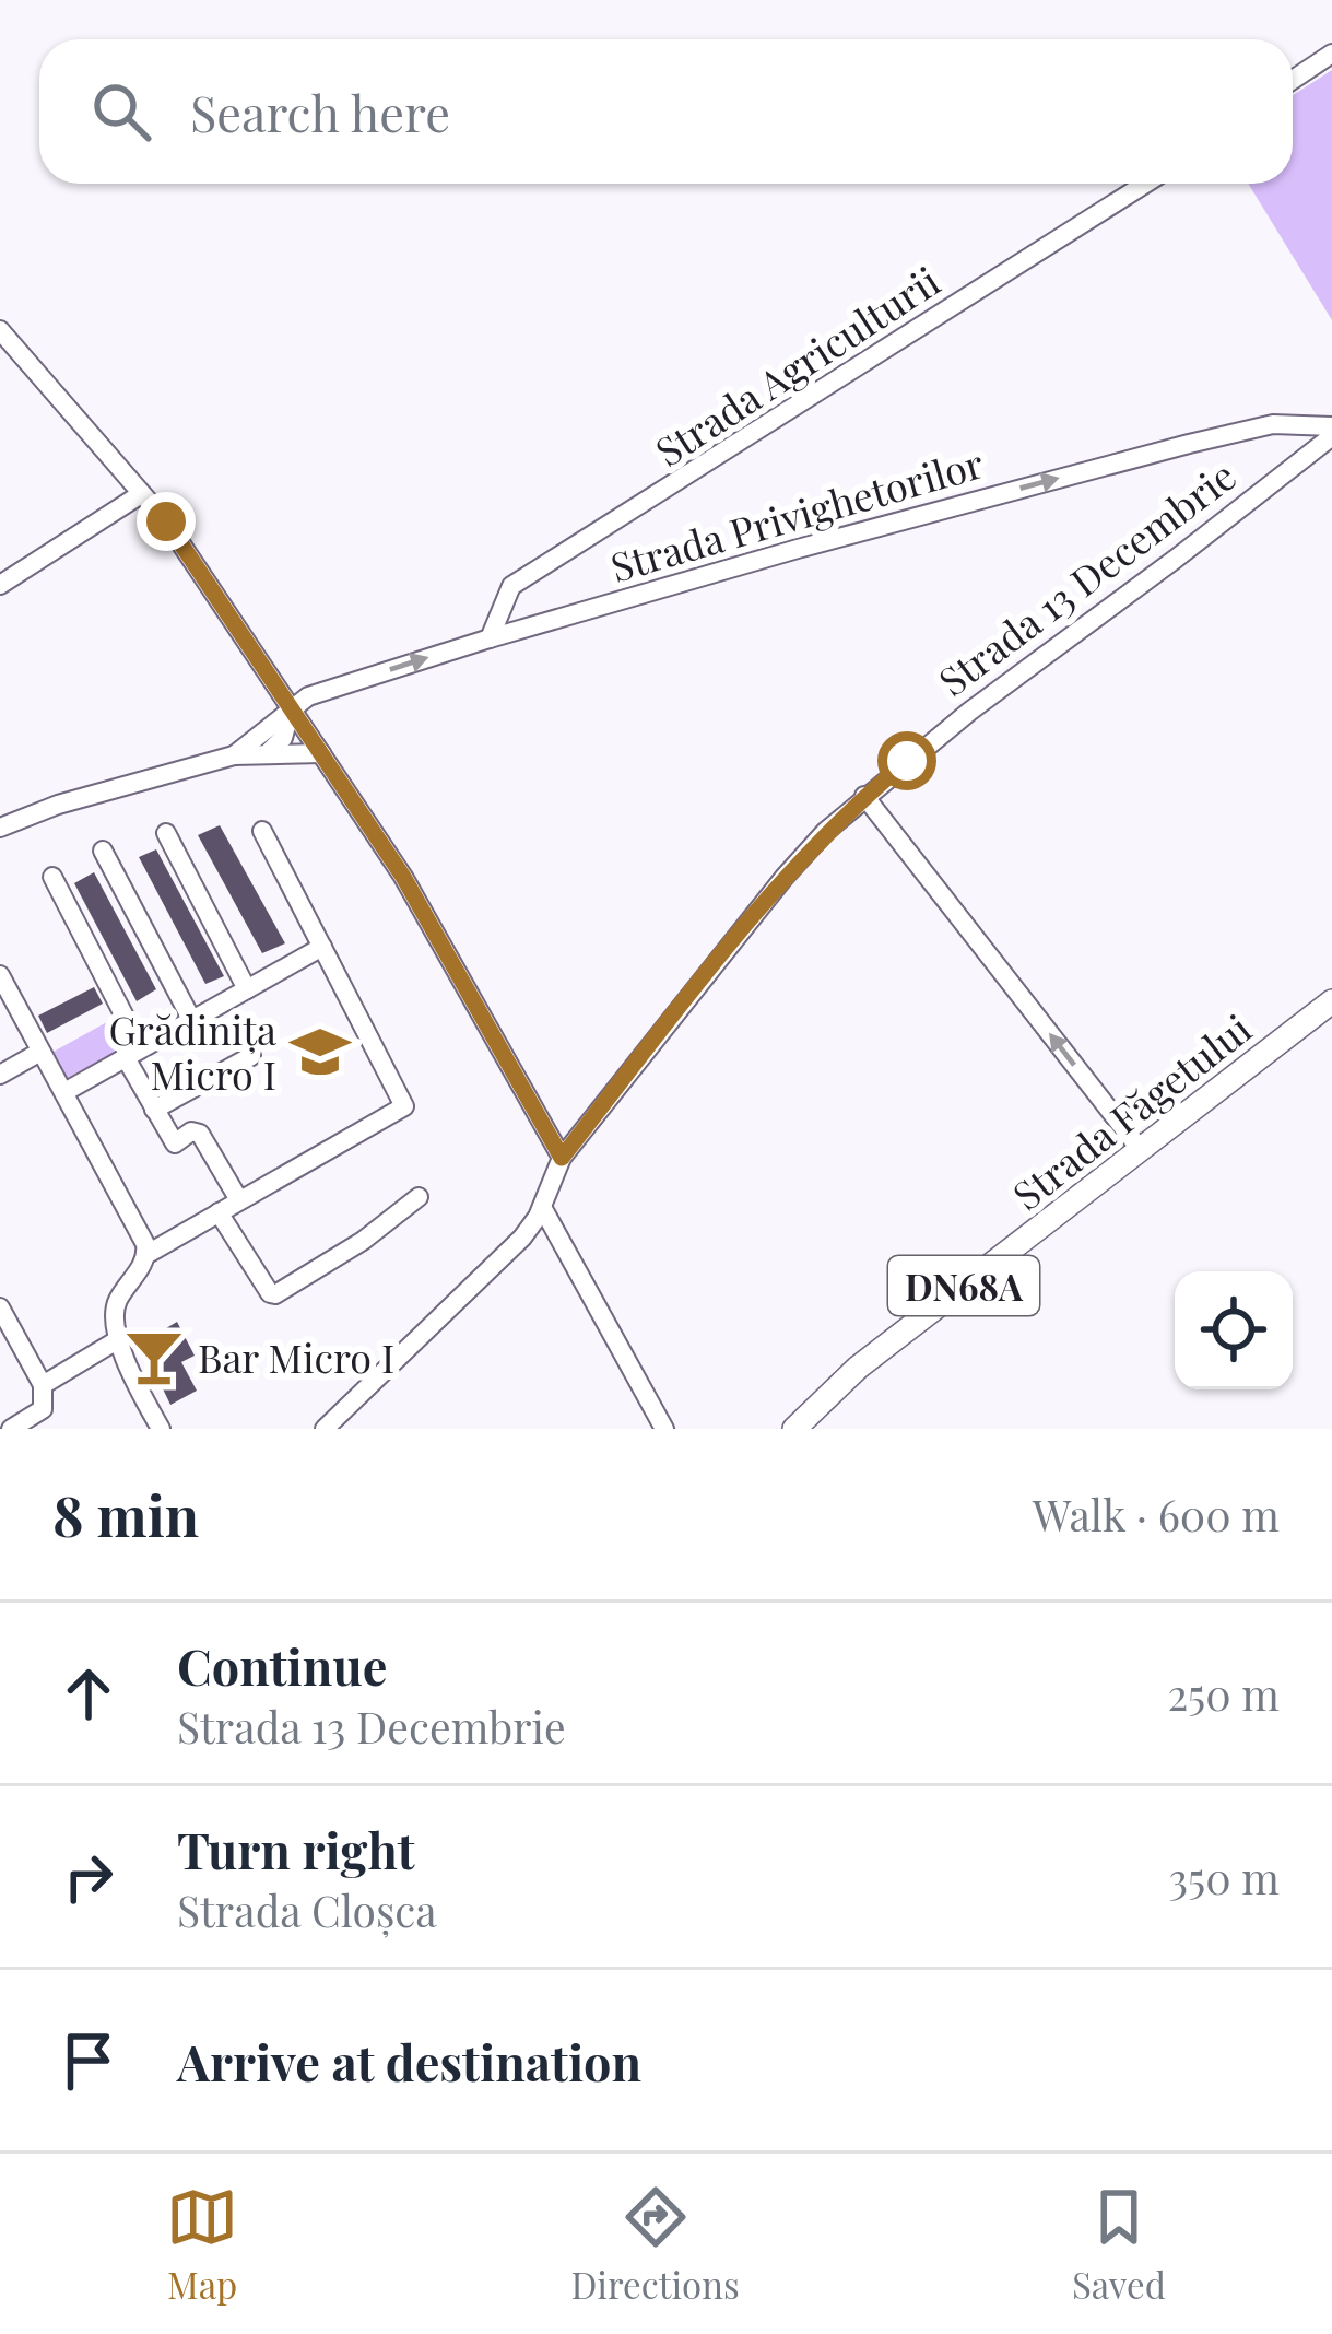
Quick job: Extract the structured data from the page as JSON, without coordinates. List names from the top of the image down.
{
  "streets": {
    "main road": ["Strada Făgetului", "DN68A"],
    "street": ["Strada Agriculturii", "Strada Privighetorilor", "Strada 13 Decembrie"]
  },
  "crossings": [
    ["Strada Agriculturii", "Strada Privighetorilor"],
    ["Strada Privighetorilor", "Strada 13 Decembrie"]
  ],
  "one_way": ["Strada Privighetorilor"],
  "places": {
    "school or university": ["Grădinița Micro I"],
    "bar": ["Bar Micro I"]
  },
  "page": {
    "search": "Search here",
    "heading": ["8 min", "Walk · 600 m"],
    "list": [
      ["Continue", "Strada 13 Decembrie", "250 m"],
      ["Turn right", "Strada Cloșca", "350 m"],
      "Arrive at destination"
    ],
    "nav": ["Map", "Directions", "Saved"]
  }
}
